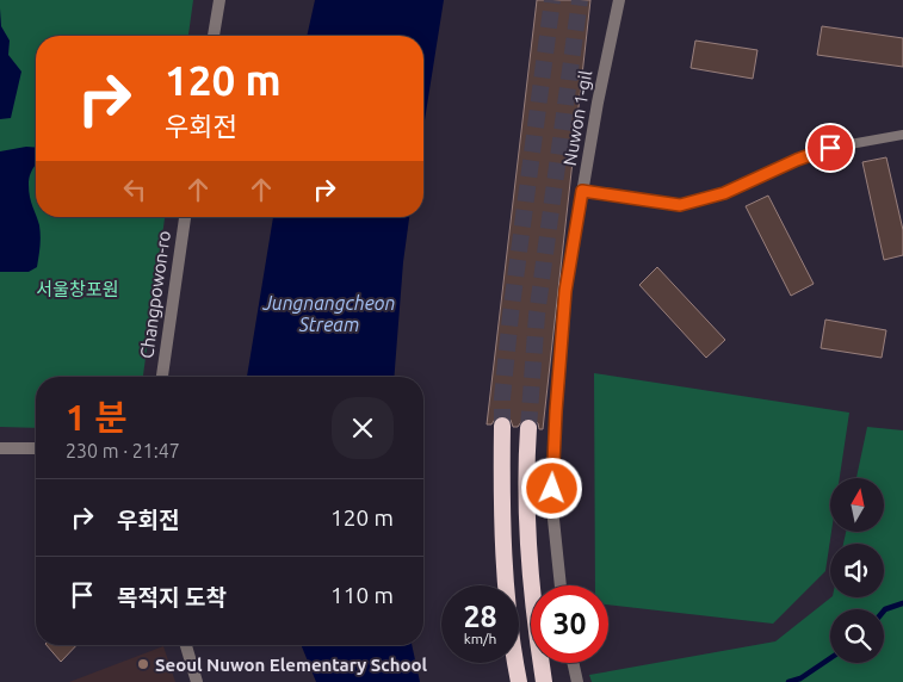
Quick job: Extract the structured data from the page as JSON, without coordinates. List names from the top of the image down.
{
  "streets": {
    "street": ["Nuwon 1-gil", "Changpowon-ro"]
  },
  "water": ["Jungnangcheon Stream"],
  "parks": ["서울창포원"],
  "places": ["Seoul Nuwon Elementary School"],
  "north": "top",
  "page": {
    "turn": ["120 m", "우회전"],
    "heading": ["1 분", "230 m · 21:47"],
    "list": [
      {
        "name": "우회전",
        "value": "120 m"
      },
      {
        "name": "목적지 도착",
        "value": "110 m"
      }
    ],
    "speed": "28 km/h",
    "limit": "30"
  }
}
